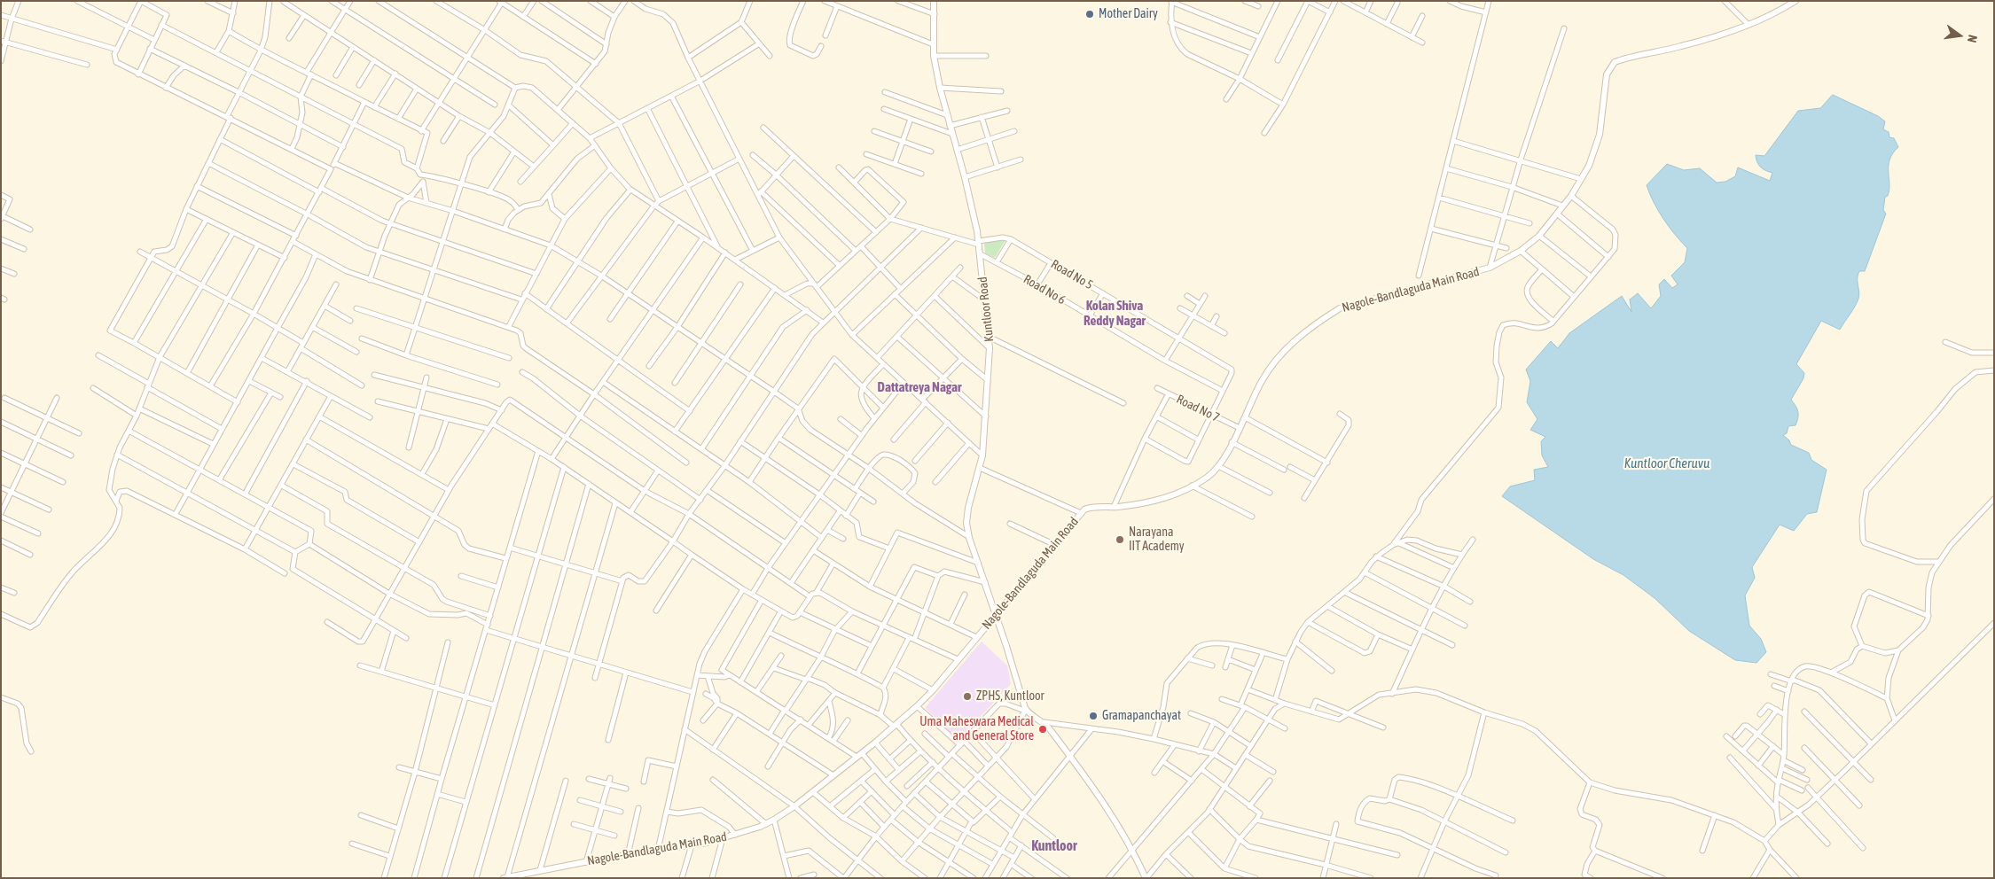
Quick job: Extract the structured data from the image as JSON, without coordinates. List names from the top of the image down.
{
  "streets": {
    "street": [
      "Road No 5",
      "Road No 6",
      "Nagole-Bandlaguda Main Road",
      "Kuntloor Road",
      "Road No 7"
    ]
  },
  "crossings": [
    ["Road No 5", "Road No 6"],
    ["Road No 6", "Kuntloor Road"],
    ["Nagole-Bandlaguda Main Road", "Kuntloor Road"],
    ["Nagole-Bandlaguda Main Road", "Road No 7"]
  ],
  "districts": ["Kolan Shiva Reddy Nagar", "Dattatreya Nagar", "Kuntloor"],
  "water": ["Kuntloor Cheruvu"],
  "places": [
    "Mother Dairy",
    "Narayana IIT Academy",
    "ZPHS, Kuntloor",
    "Gramapanchayat",
    "Uma Maheswara Medical and General Store"
  ],
  "north": "right"
}
